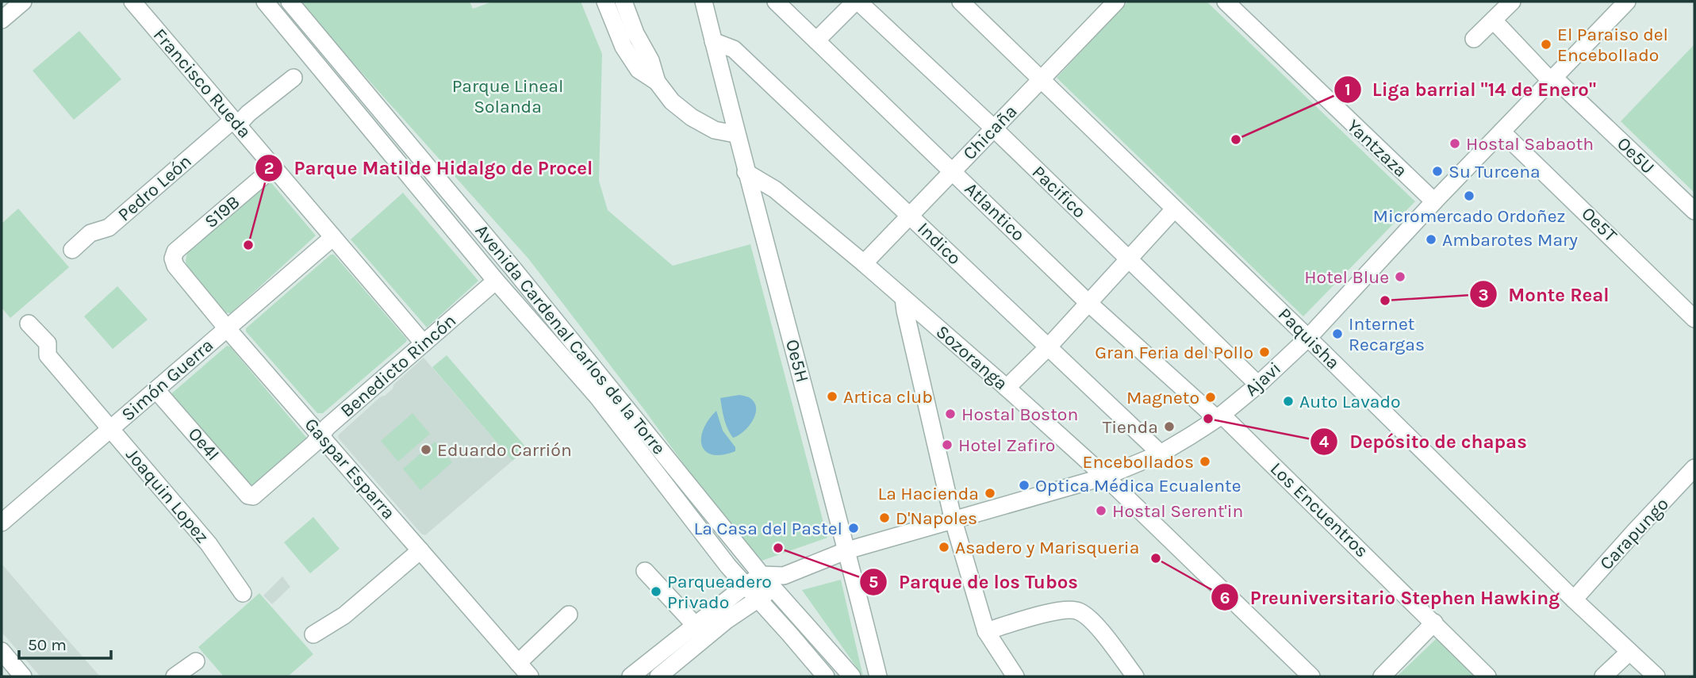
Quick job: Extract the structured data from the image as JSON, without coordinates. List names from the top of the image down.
{
  "streets": {
    "street": [
      "Francisco Rueda",
      "Chicaña",
      "Yantzaza",
      "Oe5U",
      "Pedro León",
      "Pacifico",
      "S19B",
      "Atlantico",
      "Oe5T",
      "Indico",
      "Paquisha",
      "Avenida Cardenal Carlos de la Torre",
      "Sozoranga",
      "Oe5H",
      "Benedicto Rincón",
      "Ajavi",
      "Simón Guerra",
      "Oe4I",
      "Gaspar Esparra",
      "Joaquin Lopez",
      "Los Encuentros",
      "Carapungo"
    ]
  },
  "crossings": [
    ["Francisco Rueda", "Pedro León"],
    ["Francisco Rueda", "S19B"],
    ["Francisco Rueda", "Benedicto Rincón"],
    ["Francisco Rueda", "Simón Guerra"],
    ["Chicaña", "Pacifico"],
    ["Chicaña", "Atlantico"],
    ["Chicaña", "Indico"],
    ["Chicaña", "Paquisha"],
    ["Chicaña", "Sozoranga"],
    ["Yantzaza", "Ajavi"],
    ["Oe5U", "Ajavi"],
    ["Pacifico", "Ajavi"],
    ["S19B", "Gaspar Esparra"],
    ["Atlantico", "Ajavi"],
    ["Atlantico", "Los Encuentros"],
    ["Oe5T", "Ajavi"],
    ["Indico", "Ajavi"],
    ["Paquisha", "Ajavi"],
    ["Paquisha", "Carapungo"],
    ["Avenida Cardenal Carlos de la Torre", "Benedicto Rincón"],
    ["Avenida Cardenal Carlos de la Torre", "Ajavi"],
    ["Sozoranga", "Oe5H"],
    ["Sozoranga", "Ajavi"],
    ["Oe5H", "Ajavi"],
    ["Benedicto Rincón", "Oe4I"],
    ["Benedicto Rincón", "Gaspar Esparra"],
    ["Ajavi", "Los Encuentros"],
    ["Simón Guerra", "Oe4I"],
    ["Simón Guerra", "Gaspar Esparra"],
    ["Simón Guerra", "Joaquin Lopez"]
  ],
  "parks": ["Parque Lineal Solanda"],
  "places": [
    "El Paraiso del Encebollado",
    "Liga barrial \"14 de Enero\"",
    "Hostal Sabaoth",
    "Su Turcena",
    "Micromercado Ordoñez",
    "Ambarotes Mary",
    "Parque Matilde Hidalgo de Procel",
    "Hotel Blue",
    "Monte Real",
    "Internet Recargas",
    "Gran Feria del Pollo",
    "Artica club",
    "Magneto",
    "Auto Lavado",
    "Hostal Boston",
    "Depósito de chapas",
    "Tienda",
    "Hotel Zafiro",
    "Eduardo Carrión",
    "Encebollados",
    "Optica Médica Ecualente",
    "La Hacienda",
    "Hostal Serent'in",
    "D'Napoles",
    "La Casa del Pastel",
    "Asadero y Marisqueria",
    "Parque de los Tubos",
    "Preuniversitario Stephen Hawking",
    "Parqueadero Privado"
  ],
  "scale_bar": "50 m"
}
